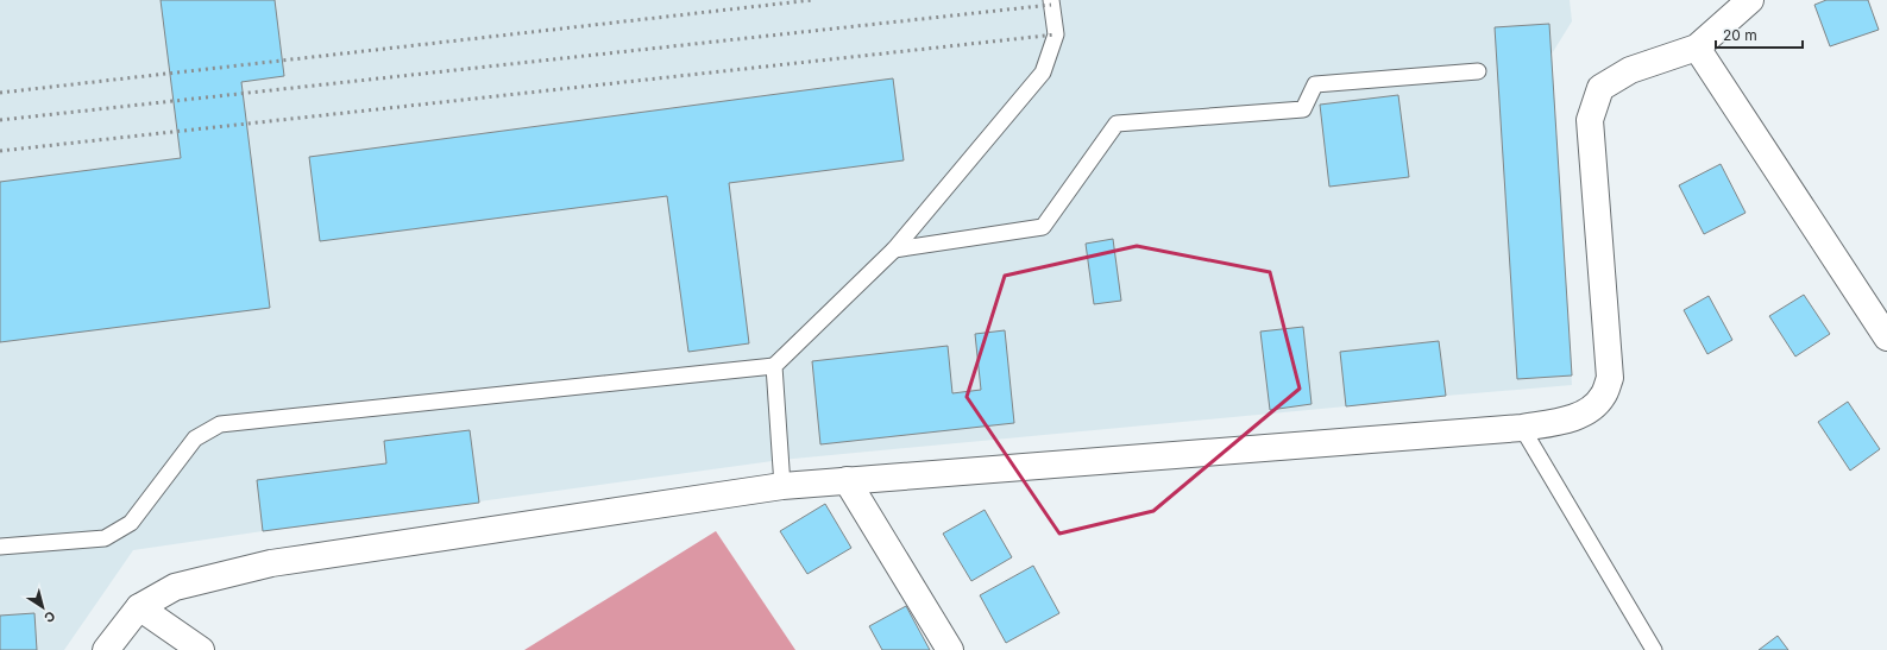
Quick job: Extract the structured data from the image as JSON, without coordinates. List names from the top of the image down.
{
  "scale_bar": "20 m",
  "north": "bottom right"
}
